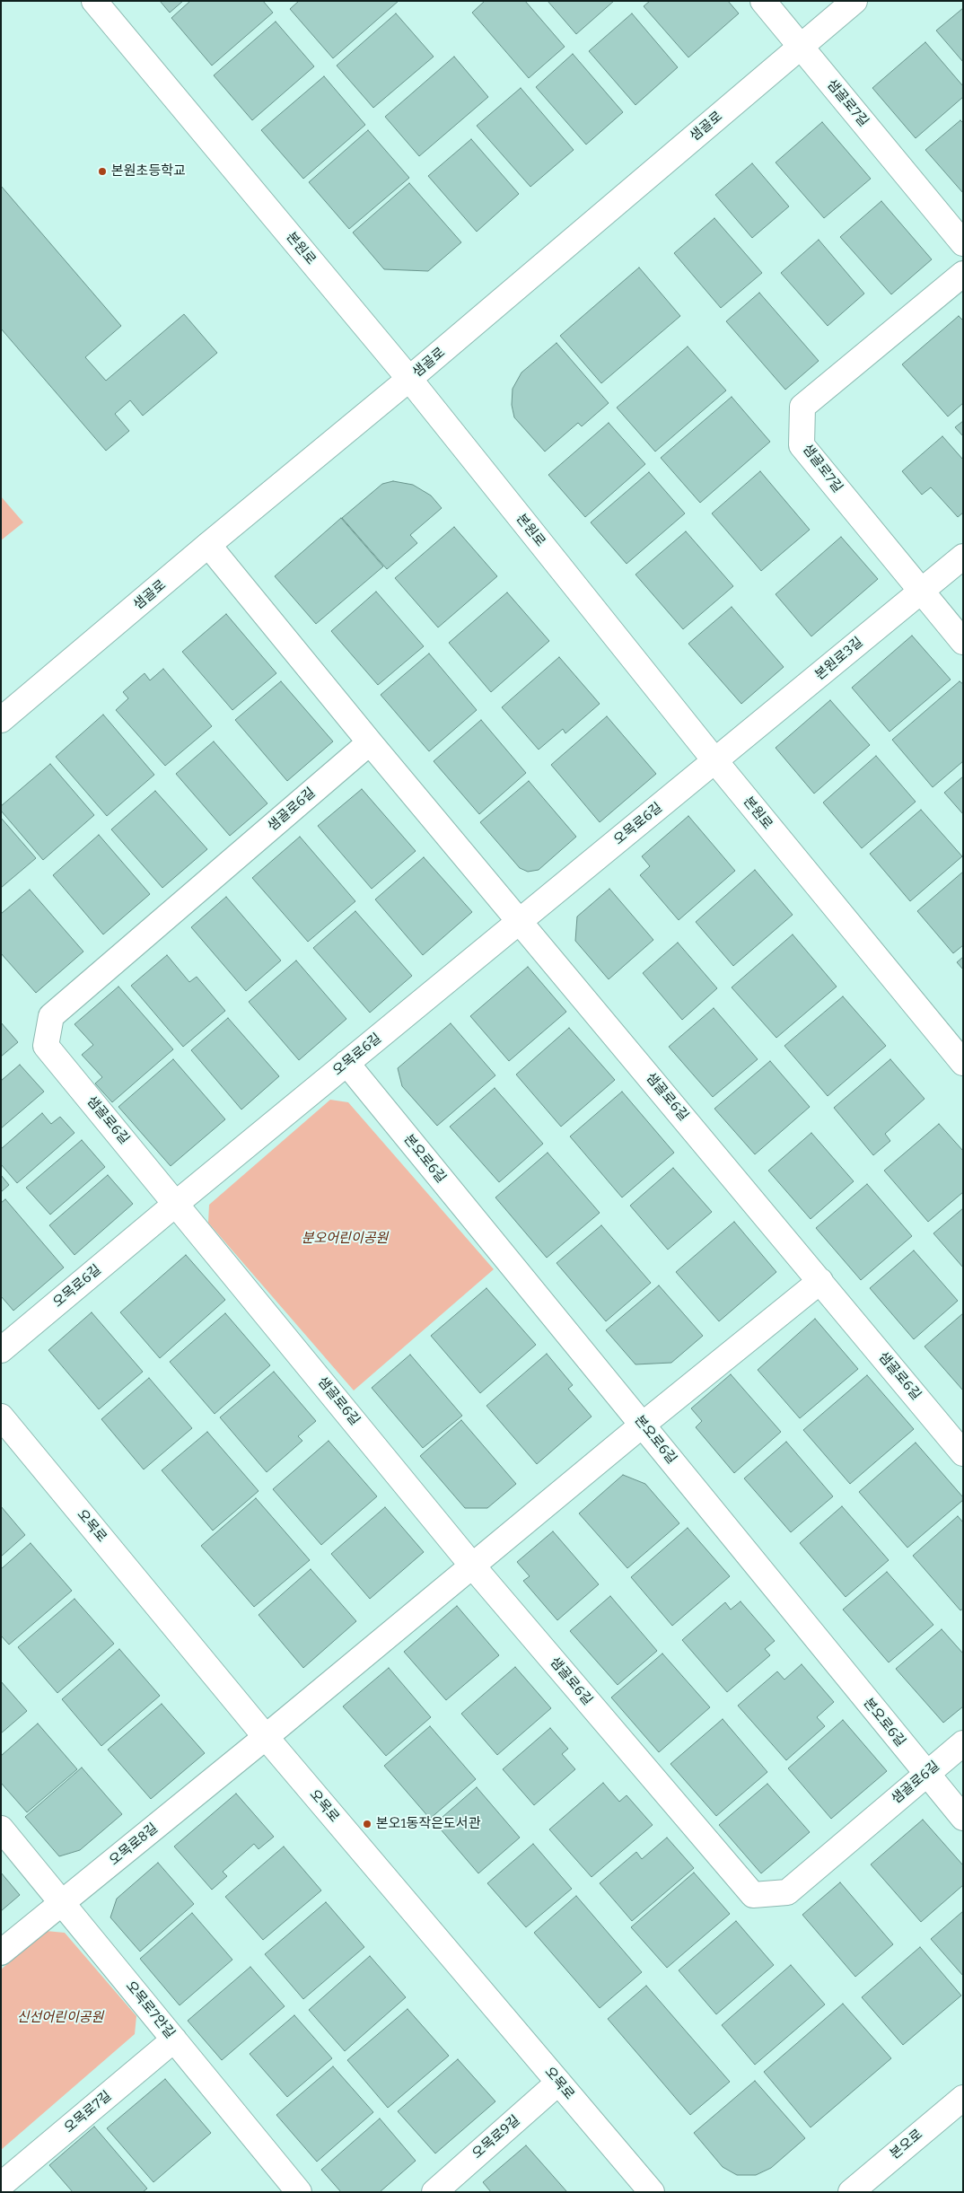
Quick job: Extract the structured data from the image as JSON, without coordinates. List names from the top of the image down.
{
  "streets": {
    "street": [
      "샘골로7길",
      "샘골로",
      "본원로",
      "본원로3길",
      "샘골로6길",
      "오목로6길",
      "본오로6길",
      "오목로",
      "오목로8길",
      "오목로7안길",
      "오목로7길",
      "오목로9길",
      "본오로"
    ]
  },
  "crossings": [
    ["샘골로7길", "샘골로"],
    ["샘골로7길", "본원로3길"],
    ["샘골로", "본원로"],
    ["샘골로", "샘골로6길"],
    ["본원로", "본원로3길"],
    ["본원로", "오목로6길"],
    ["본원로3길", "오목로6길"],
    ["샘골로6길", "오목로6길"],
    ["샘골로6길", "본오로6길"],
    ["샘골로6길", "오목로8길"],
    ["오목로6길", "본오로6길"],
    ["본오로6길", "오목로8길"],
    ["오목로", "오목로8길"],
    ["오목로", "오목로9길"],
    ["오목로8길", "오목로7안길"],
    ["오목로7안길", "오목로7길"]
  ],
  "parks": ["분오어린이공원", "신선어린이공원"],
  "places": ["본원초등학교", "본오1동작은도서관"]
}
